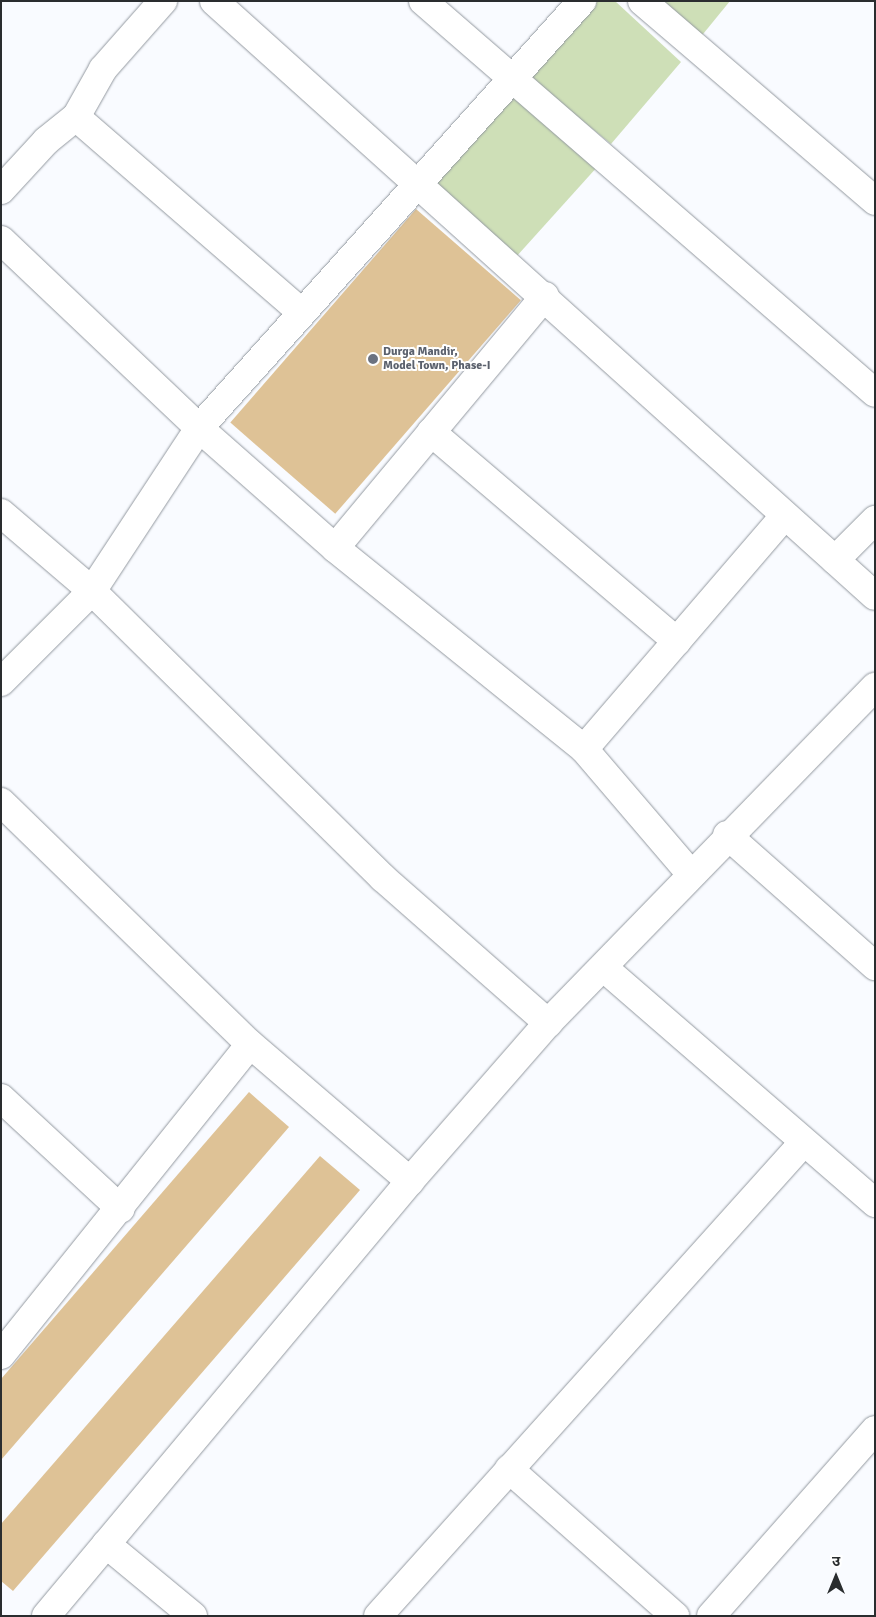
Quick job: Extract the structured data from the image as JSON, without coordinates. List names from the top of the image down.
{
  "places": ["Durga Mandir, Model Town, Phase-I"],
  "north": "top"
}
